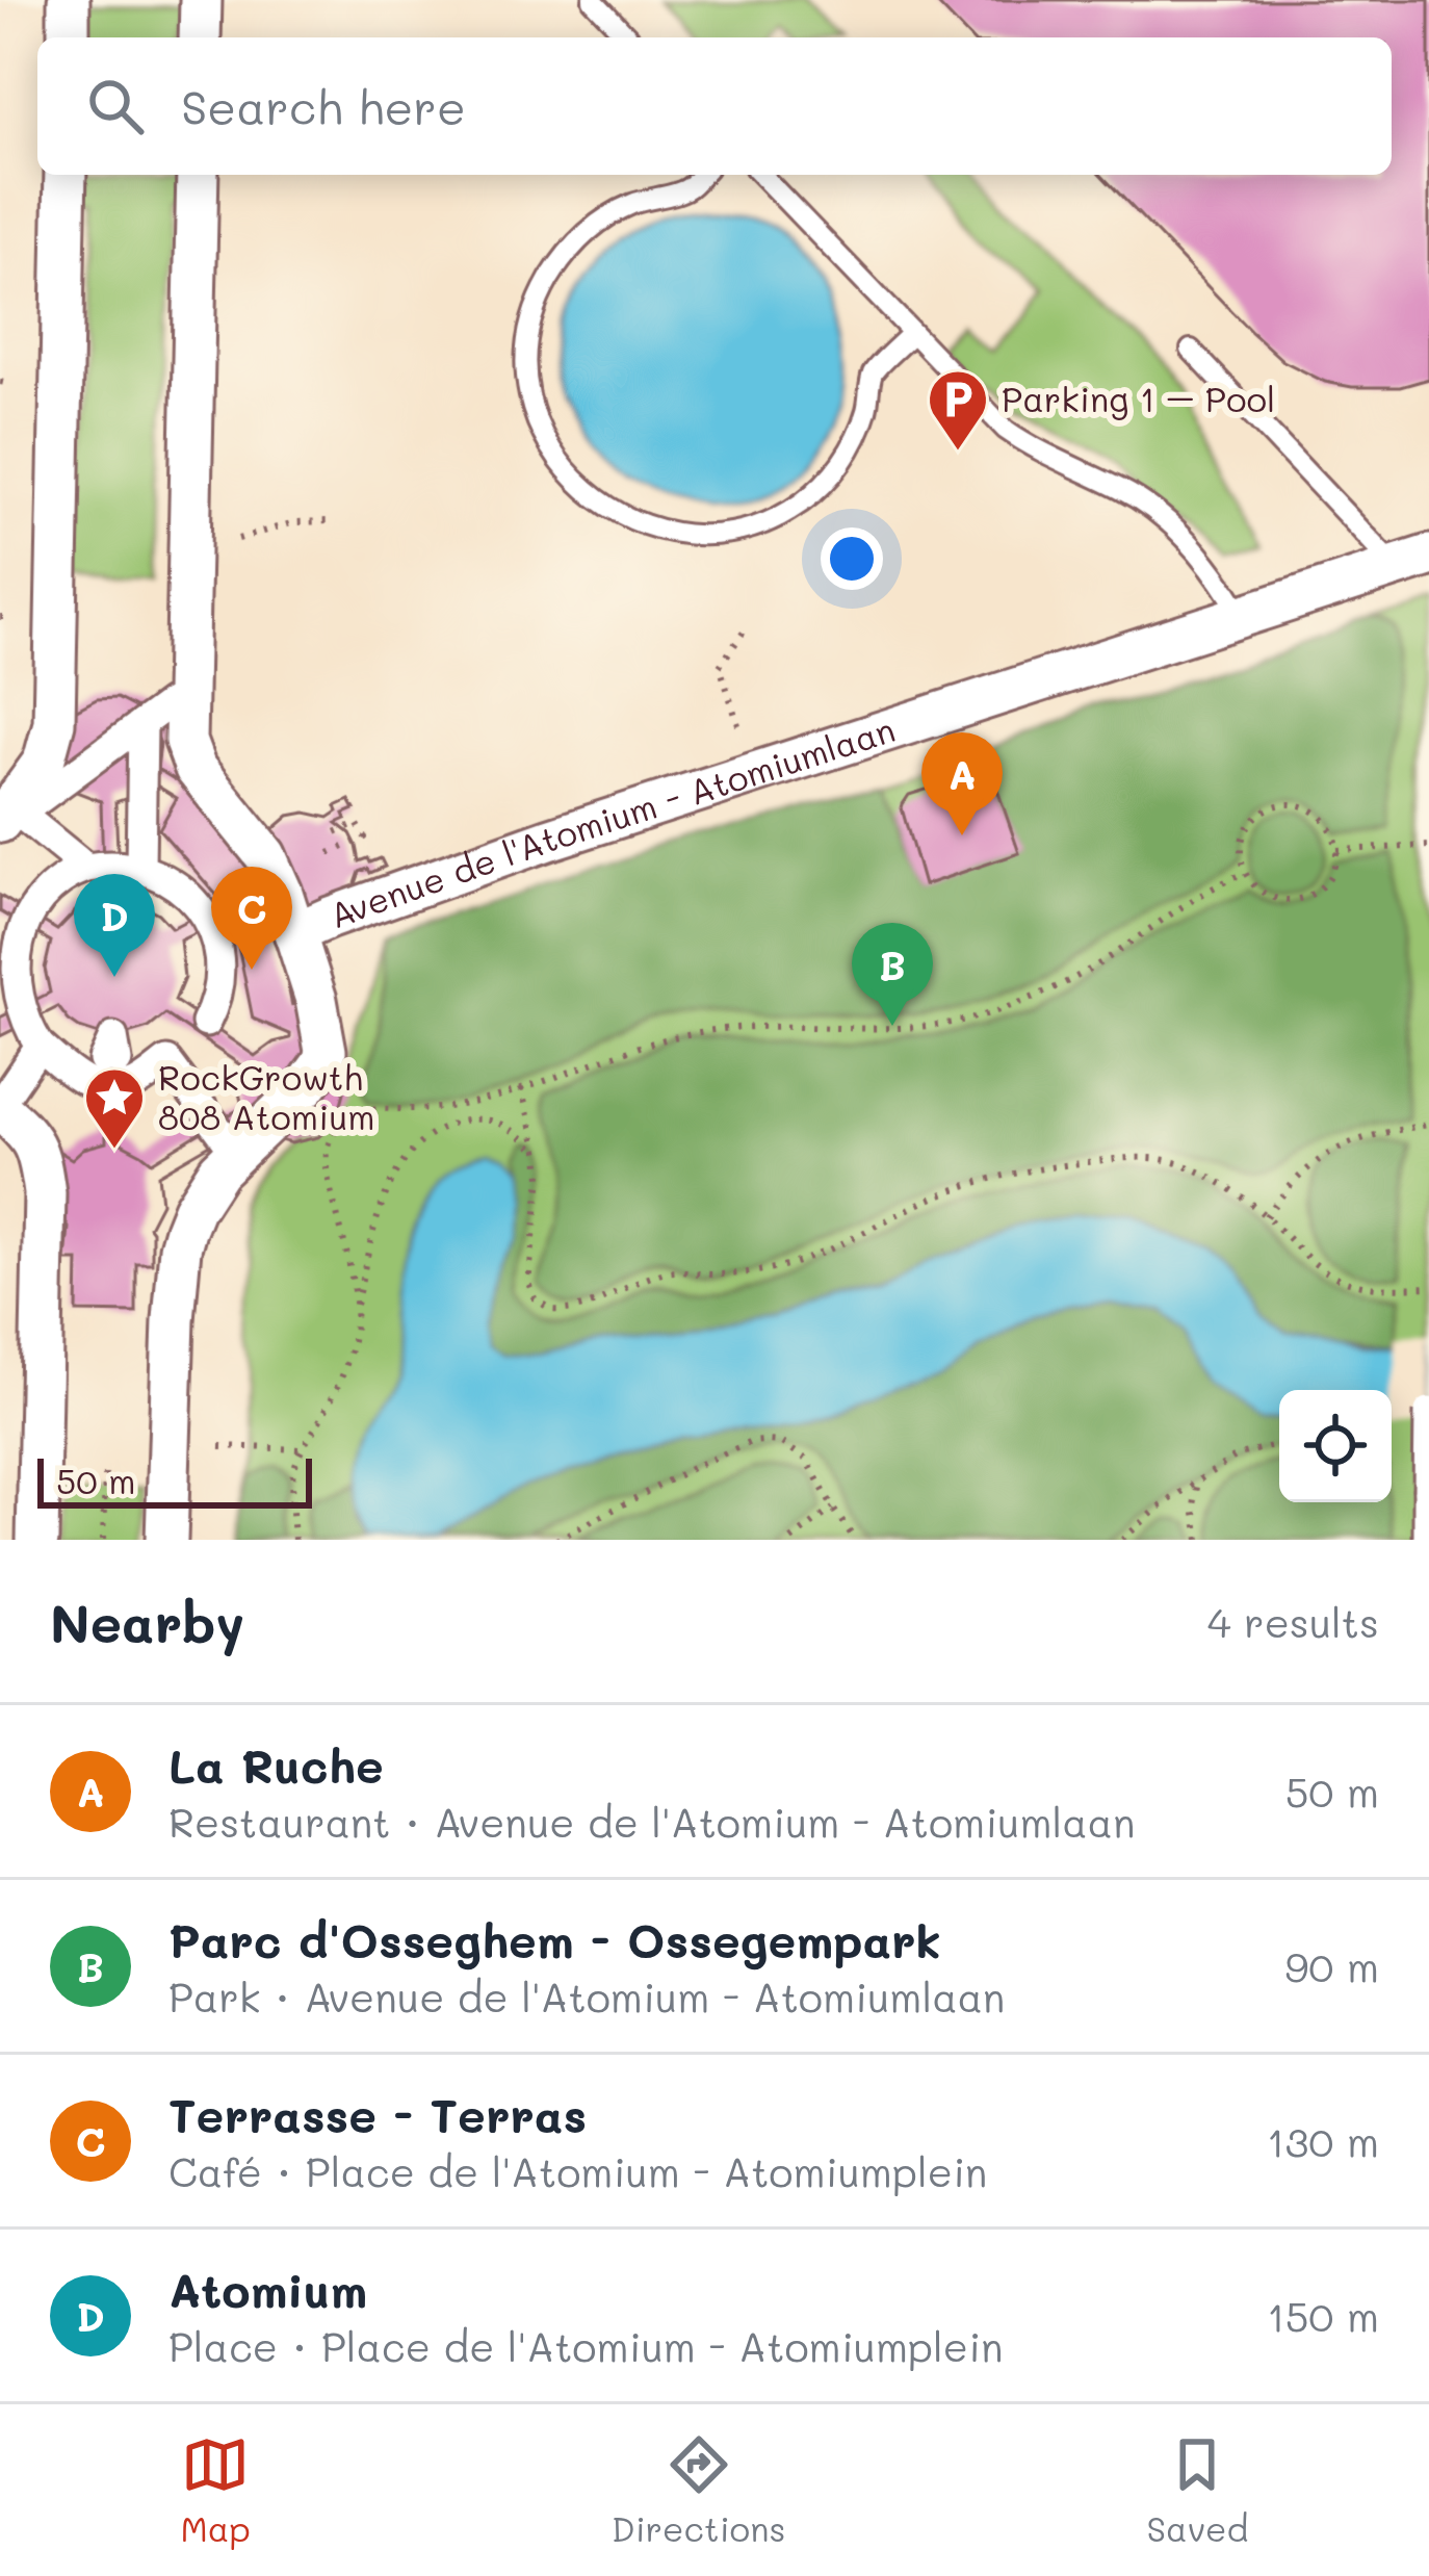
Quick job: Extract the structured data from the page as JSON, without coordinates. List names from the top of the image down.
{
  "streets": {
    "street": ["Avenue de l'Atomium - Atomiumlaan"]
  },
  "places": {
    "parking": ["Parking 1 – Pool"],
    "place": ["RockGrowth 808 Atomium"]
  },
  "scale_bar": "50 m",
  "page": {
    "search": "Search here",
    "pins": [
      "A",
      "C",
      "D",
      "B"
    ],
    "scale": "50 m",
    "heading": ["Nearby", "4 results"],
    "list": [
      {
        "mark": "A",
        "name": "La Ruche",
        "note": "Restaurant · Avenue de l'Atomium - Atomiumlaan",
        "value": "50 m"
      },
      {
        "mark": "B",
        "name": "Parc d'Osseghem - Ossegempark",
        "note": "Park · Avenue de l'Atomium - Atomiumlaan",
        "value": "90 m"
      },
      {
        "mark": "C",
        "name": "Terrasse - Terras",
        "note": "Café · Place de l'Atomium - Atomiumplein",
        "value": "130 m"
      },
      {
        "mark": "D",
        "name": "Atomium",
        "note": "Place · Place de l'Atomium - Atomiumplein",
        "value": "150 m"
      }
    ],
    "nav": ["Map", "Directions", "Saved"]
  }
}
